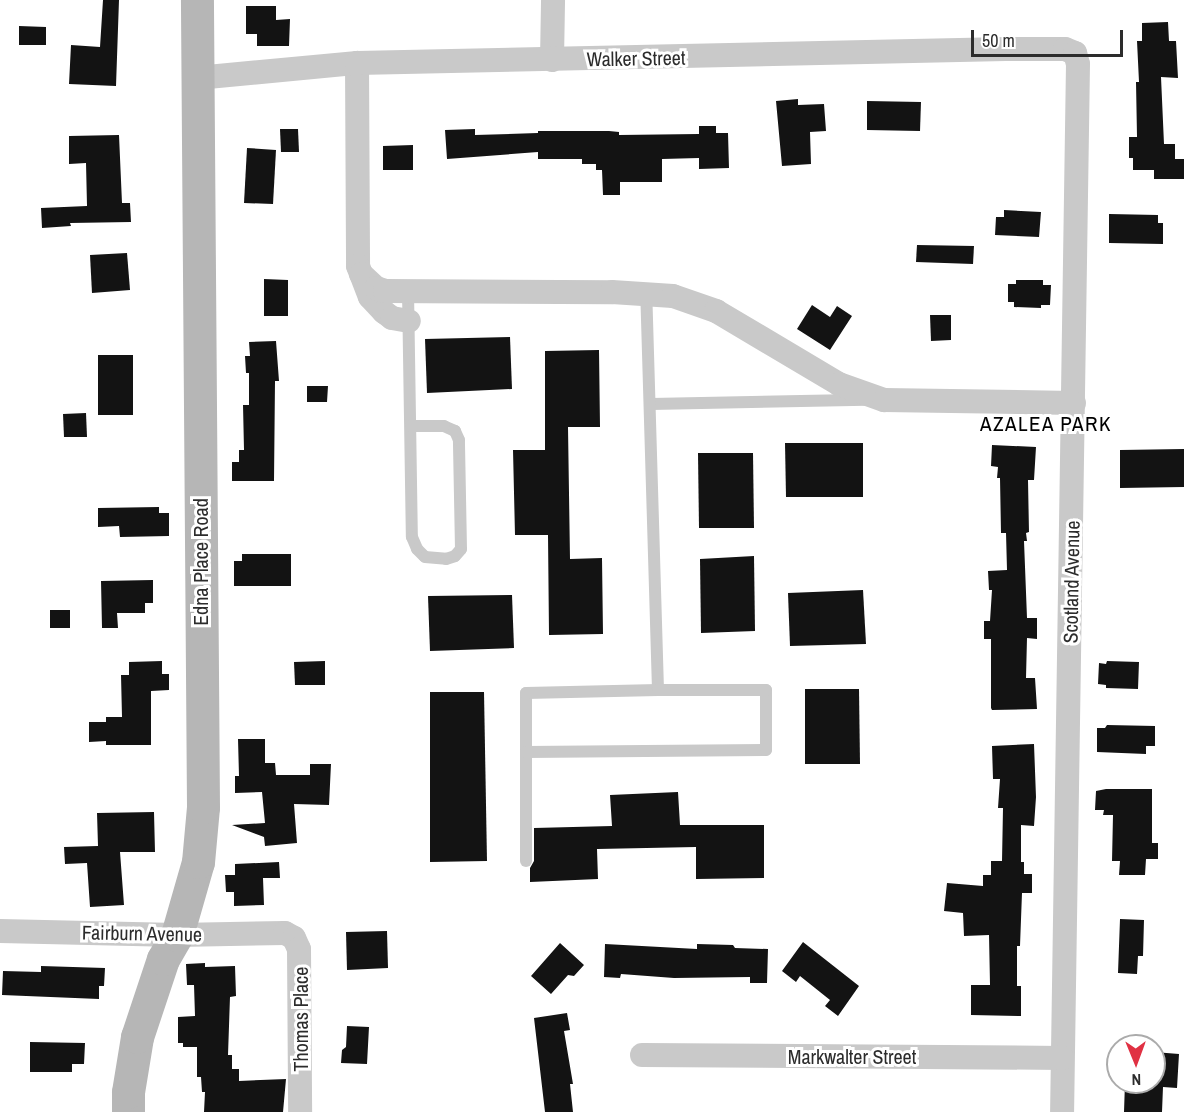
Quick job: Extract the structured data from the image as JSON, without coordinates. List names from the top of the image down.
{
  "streets": {
    "street": [
      "Walker Street",
      "Edna Place Road",
      "Scotland Avenue",
      "Fairburn Avenue",
      "Thomas Place",
      "Markwalter Street"
    ]
  },
  "crossings": [
    ["Walker Street", "Edna Place Road"],
    ["Walker Street", "Scotland Avenue"],
    ["Edna Place Road", "Fairburn Avenue"],
    ["Scotland Avenue", "Markwalter Street"],
    ["Fairburn Avenue", "Thomas Place"]
  ],
  "districts": ["AZALEA PARK"],
  "scale_bar": "50 m",
  "north": "bottom"
}
